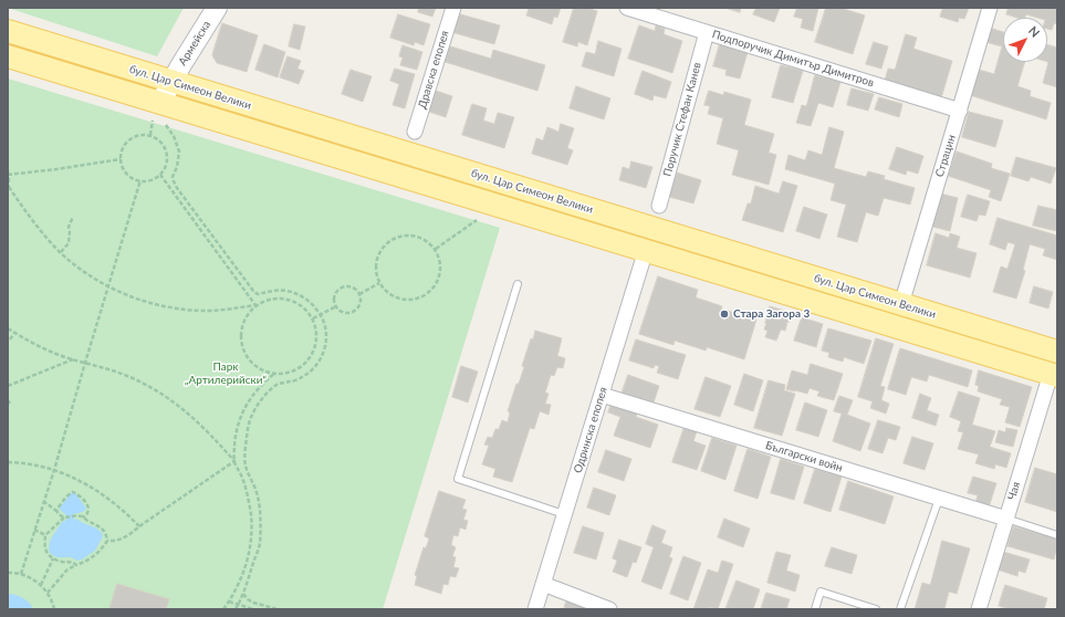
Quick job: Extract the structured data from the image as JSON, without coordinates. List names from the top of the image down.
{
  "streets": {
    "main road": ["бул. Цар Симеон Велики"],
    "street": [
      "Армейска",
      "Подпоручик Димитър Димитров",
      "Дравска епопея",
      "Поручик Стефан Канев",
      "Страцин",
      "Одринска епопея",
      "Български войн",
      "Чая"
    ]
  },
  "crossings": [
    ["Армейска", "бул. Цар Симеон Велики"],
    ["Подпоручик Димитър Димитров", "Поручик Стефан Канев"],
    ["Подпоручик Димитър Димитров", "Страцин"],
    ["бул. Цар Симеон Велики", "Страцин"],
    ["бул. Цар Симеон Велики", "Одринска епопея"],
    ["бул. Цар Симеон Велики", "Чая"],
    ["Одринска епопея", "Български войн"],
    ["Български войн", "Чая"]
  ],
  "parks": ["Парк „Артилерийски“"],
  "places": ["Стара Загора 3"],
  "north": "top right"
}
